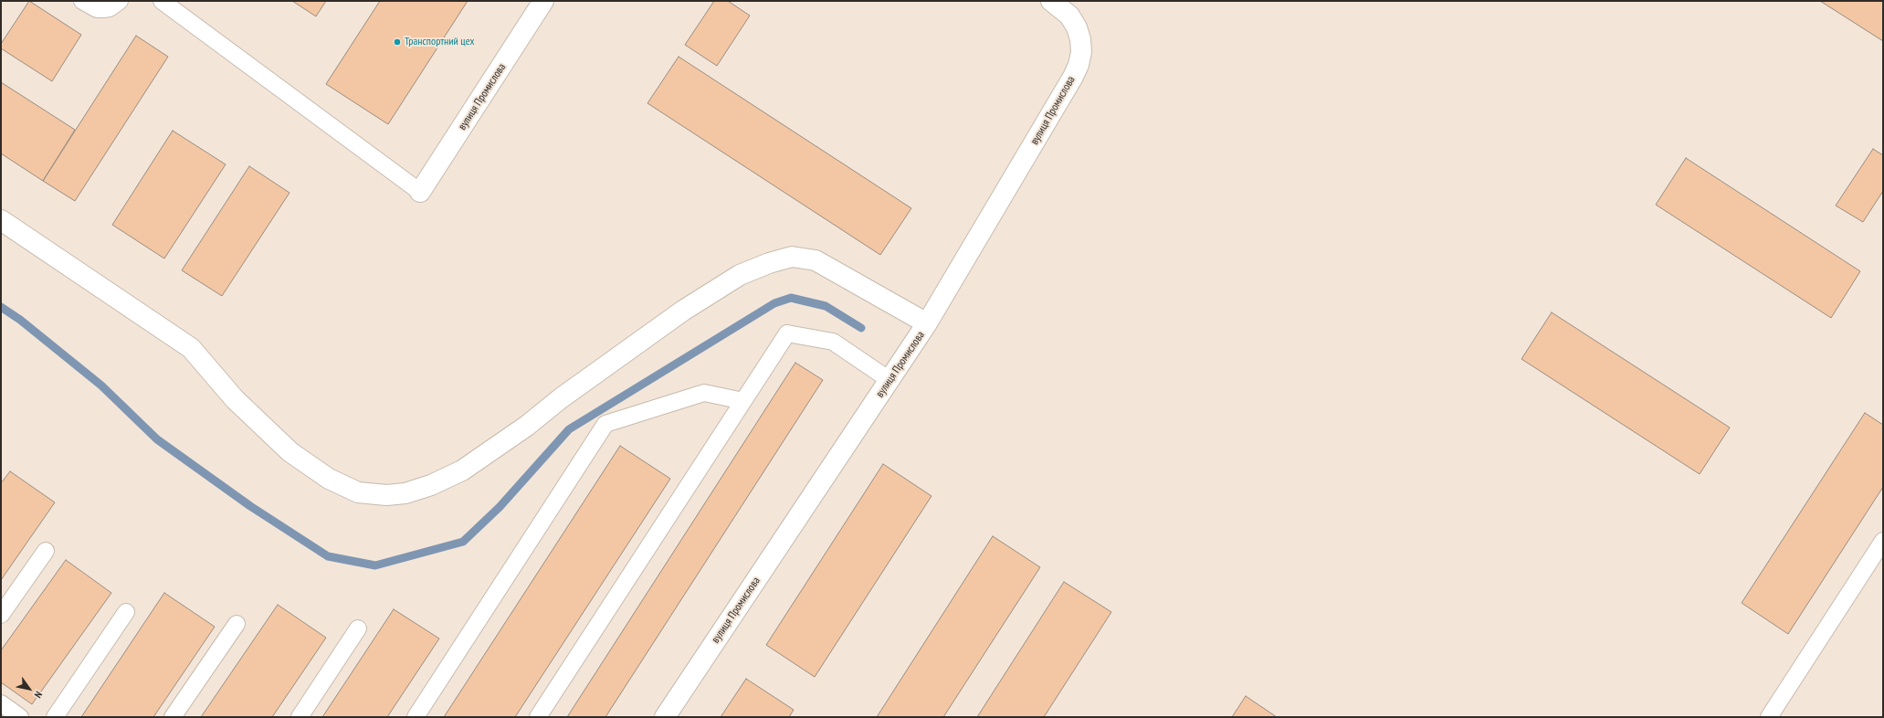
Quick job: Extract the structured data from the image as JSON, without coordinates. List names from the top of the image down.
{
  "streets": {
    "street": ["вулиця Промислова"]
  },
  "places": ["Транспортний цех"],
  "north": "bottom right"
}
